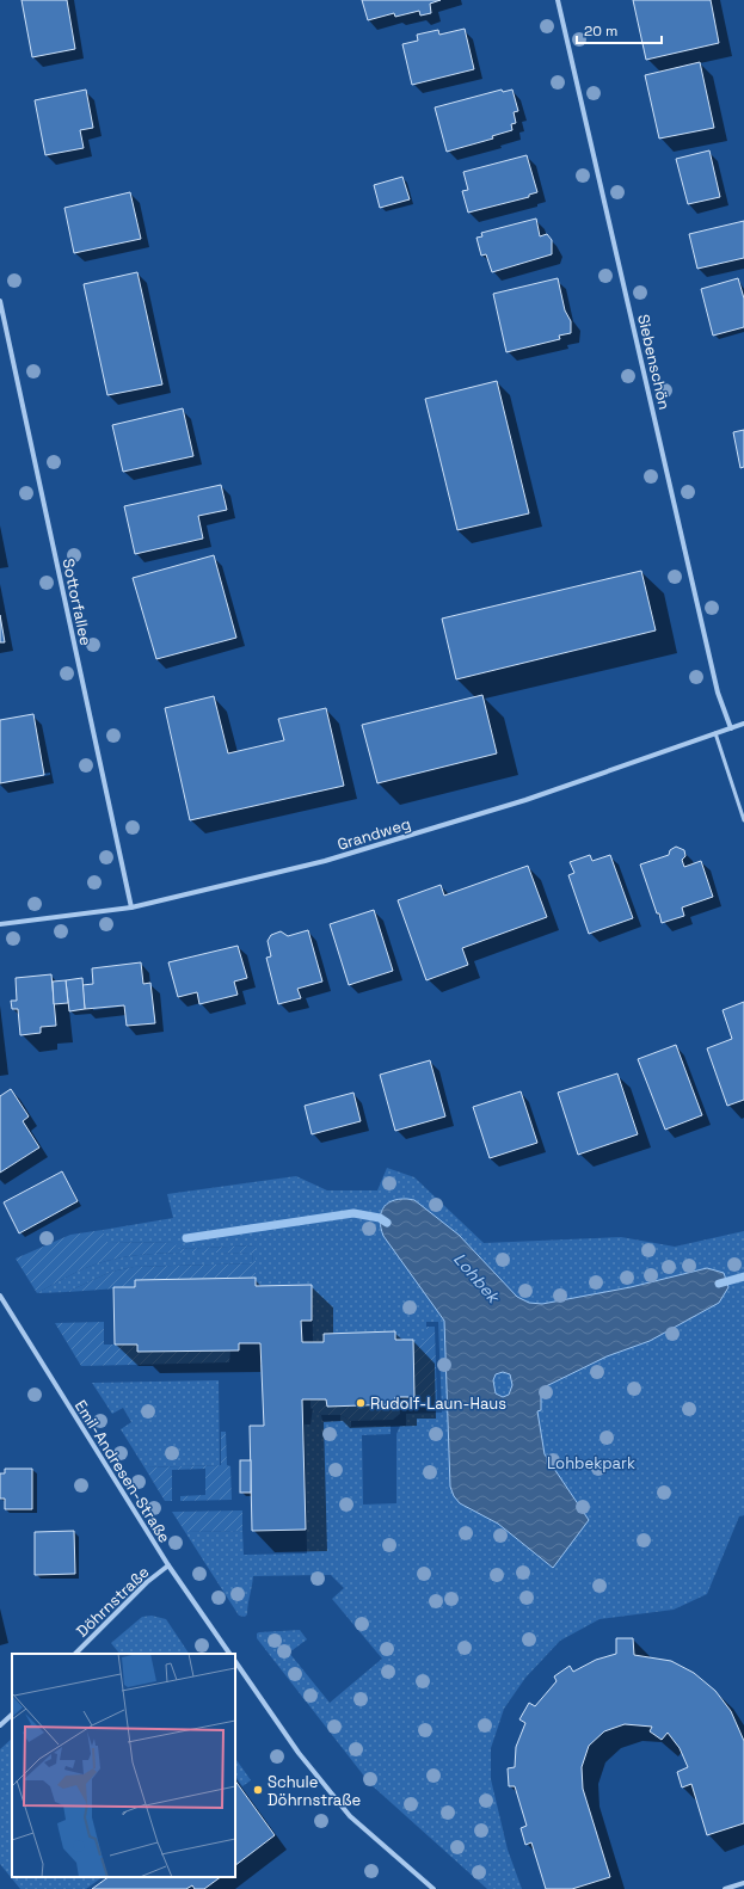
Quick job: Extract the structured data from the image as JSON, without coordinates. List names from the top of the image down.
{
  "streets": {
    "street": [
      "Siebenschön",
      "Sottorfallee",
      "Grandweg",
      "Emil-Andresen-Straße",
      "Döhrnstraße"
    ]
  },
  "crossings": [
    ["Siebenschön", "Grandweg"],
    ["Sottorfallee", "Grandweg"],
    ["Emil-Andresen-Straße", "Döhrnstraße"]
  ],
  "water": ["Lohbek"],
  "parks": ["Lohbekpark"],
  "places": ["Rudolf-Laun-Haus", "Schule Döhrnstraße"],
  "scale_bar": "20 m"
}
